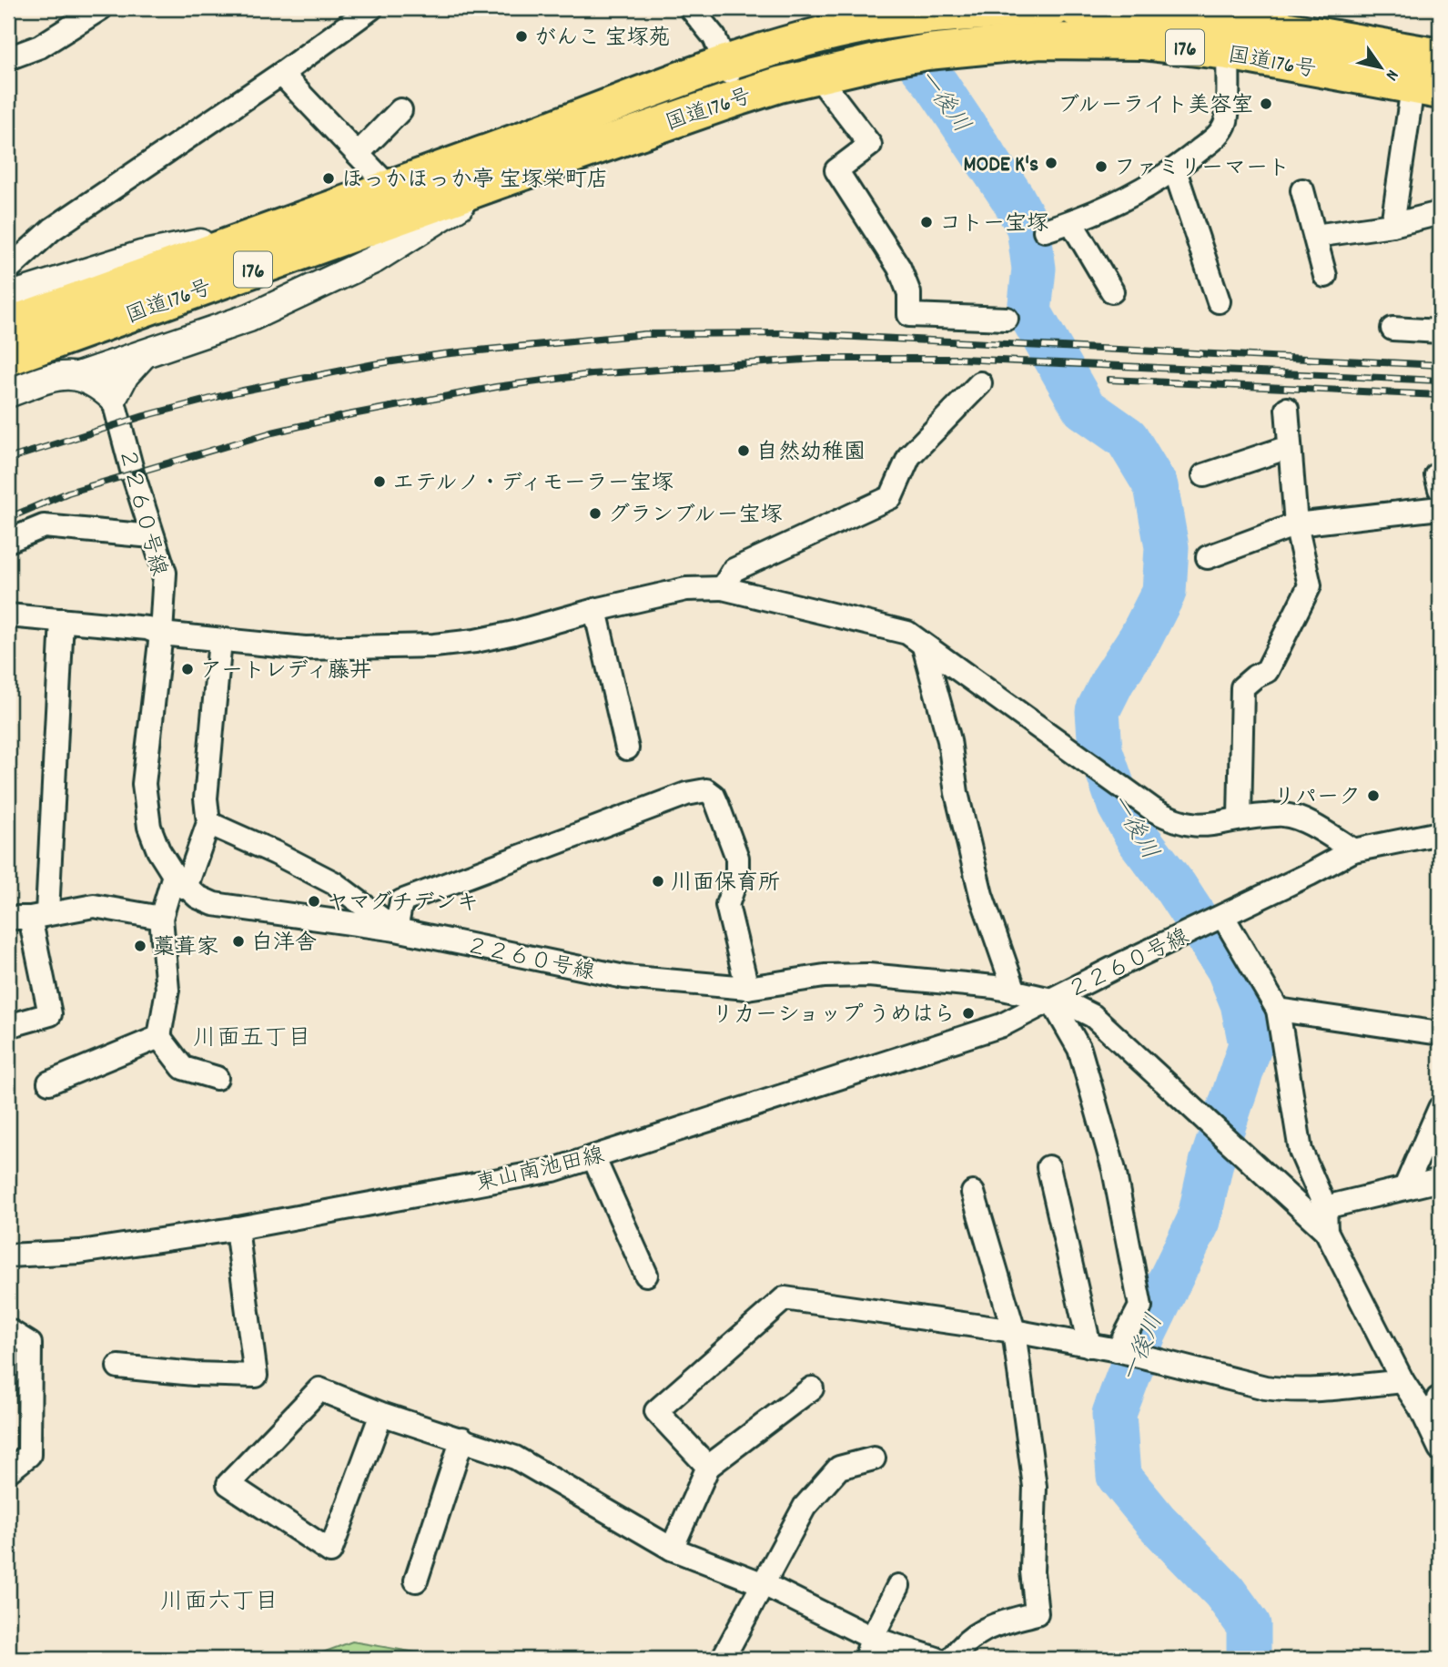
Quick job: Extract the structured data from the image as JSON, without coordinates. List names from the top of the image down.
{
  "streets": {
    "highway": ["176", "国道176号"],
    "street": ["２２６０号線", "東山南池田線"]
  },
  "crossings": [
    ["２２６０号線", "東山南池田線"]
  ],
  "districts": ["川面五丁目", "川面六丁目"],
  "water": ["一後川"],
  "places": [
    "がんこ 宝塚苑",
    "ブルーライト美容室",
    "MODE K's",
    "ファミリーマート",
    "ほっかほっか亭 宝塚栄町店",
    "コトー宝塚",
    "自然幼稚園",
    "エテルノ・ディモーラー宝塚",
    "グランブルー宝塚",
    "アートレディ藤井",
    "リパーク",
    "川面保育所",
    "ヤマグチデンキ",
    "白洋舎",
    "藁葺家",
    "リカーショップ うめはら"
  ],
  "north": "bottom right"
}
